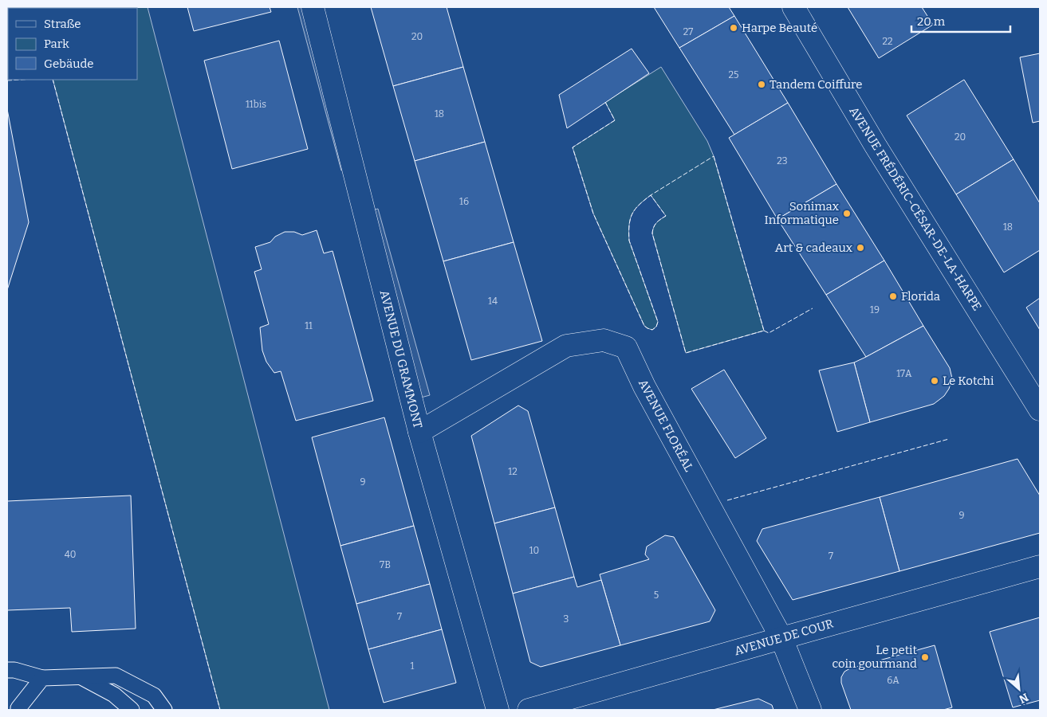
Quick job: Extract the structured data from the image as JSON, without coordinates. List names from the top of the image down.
{
  "streets": {
    "street": [
      "AVENUE FRÉDÉRIC-CÉSAR-DE-LA-HARPE",
      "AVENUE DU GRAMMONT",
      "AVENUE FLORÉAL",
      "AVENUE DE COUR"
    ]
  },
  "crossings": [
    ["AVENUE DU GRAMMONT", "AVENUE FLORÉAL"],
    ["AVENUE FLORÉAL", "AVENUE DE COUR"]
  ],
  "places": [
    "Harpe Beauté",
    "Tandem Coiffure",
    "Sonimax Informatique",
    "Art & cadeaux",
    "Florida",
    "Le Kotchi",
    "Le petit coin gourmand"
  ],
  "house_numbers": [
    "27",
    "20",
    "22",
    "25",
    "11bis",
    "18",
    "20",
    "23",
    "16",
    "18",
    "14",
    "19",
    "11",
    "17A",
    "12",
    "9",
    "9",
    "10",
    "40",
    "7",
    "7B",
    "5",
    "7",
    "3",
    "1",
    "6A"
  ],
  "legend": ["Straße", "Park", "Gebäude"],
  "scale_bar": "20 m",
  "north": "bottom right"
}
